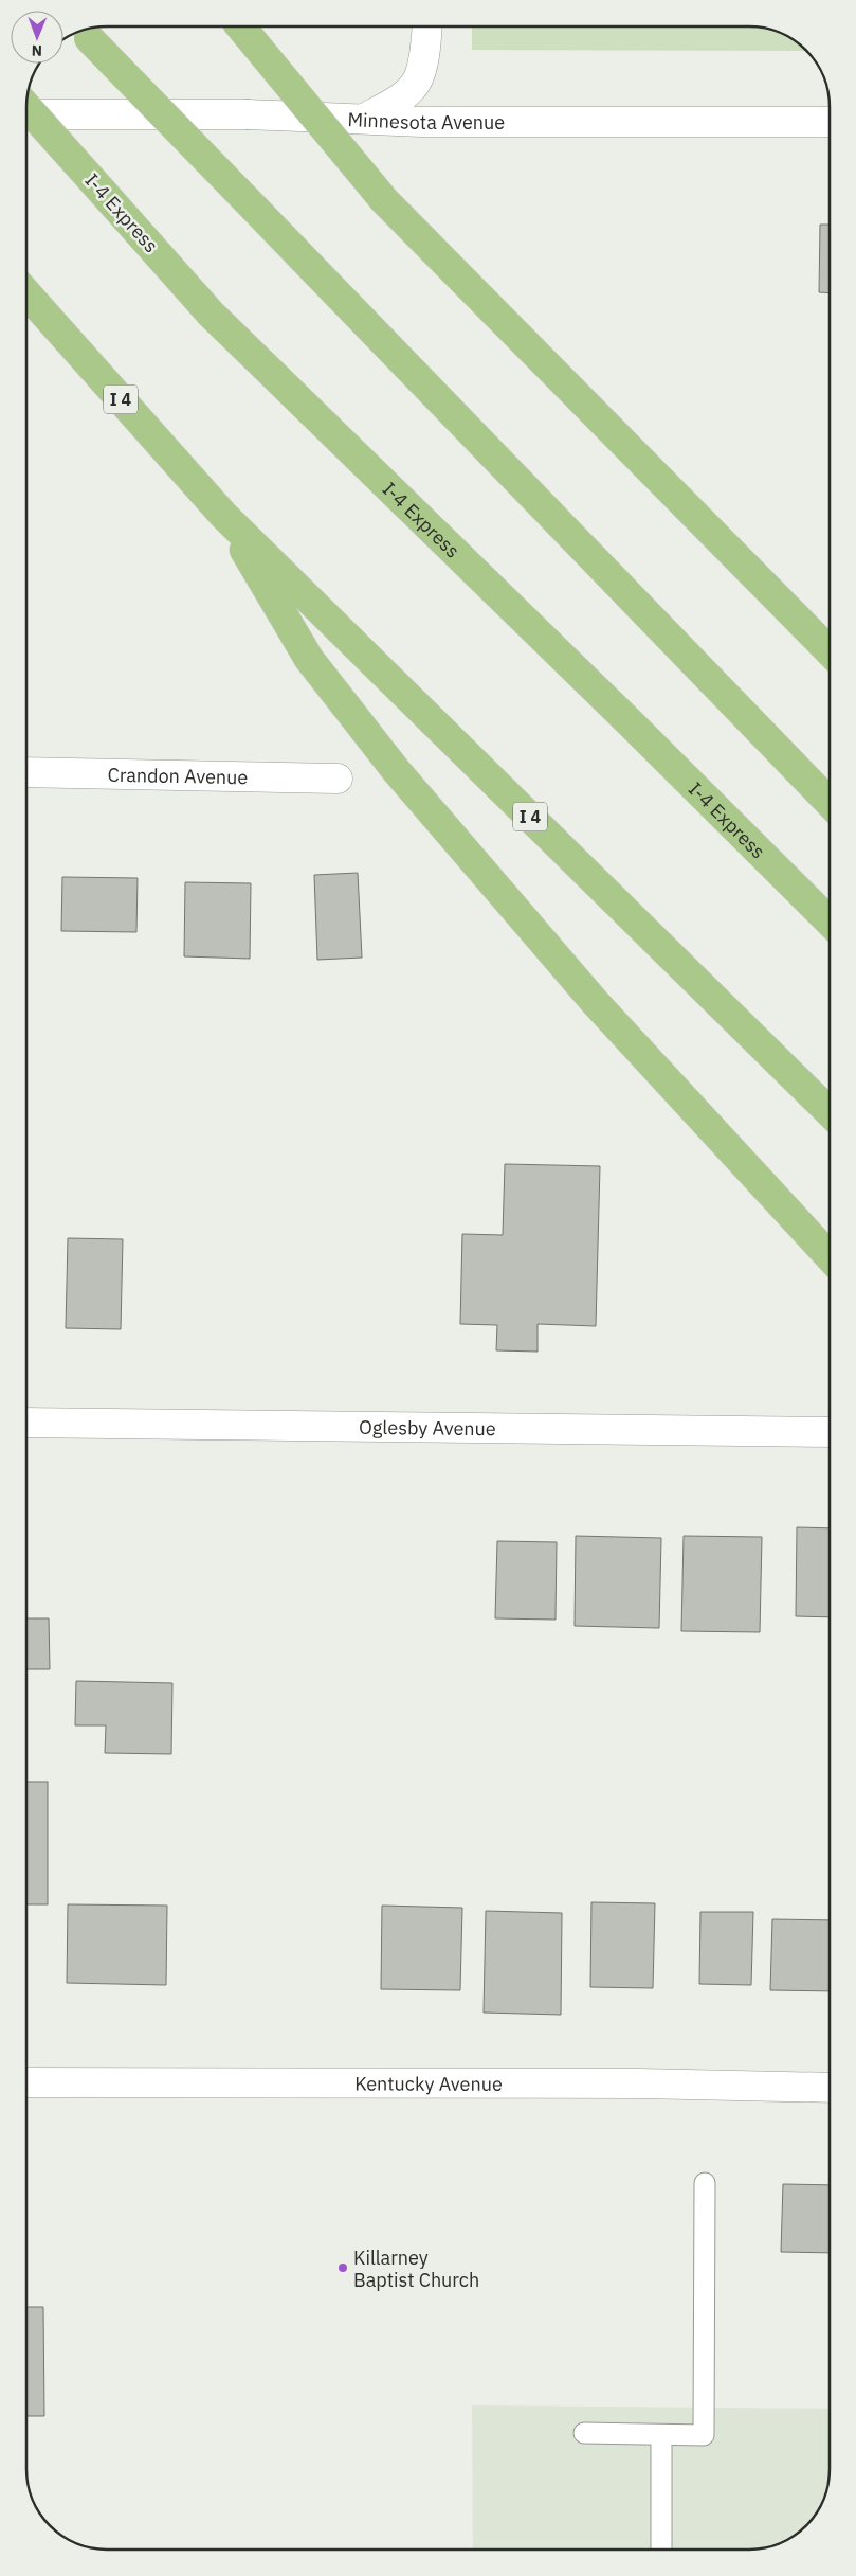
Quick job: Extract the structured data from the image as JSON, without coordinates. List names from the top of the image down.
{
  "streets": {
    "highway": ["I-4 Express", "I 4"],
    "street": [
      "Minnesota Avenue",
      "Crandon Avenue",
      "Oglesby Avenue",
      "Kentucky Avenue"
    ]
  },
  "places": ["Killarney Baptist Church"],
  "north": "bottom"
}
